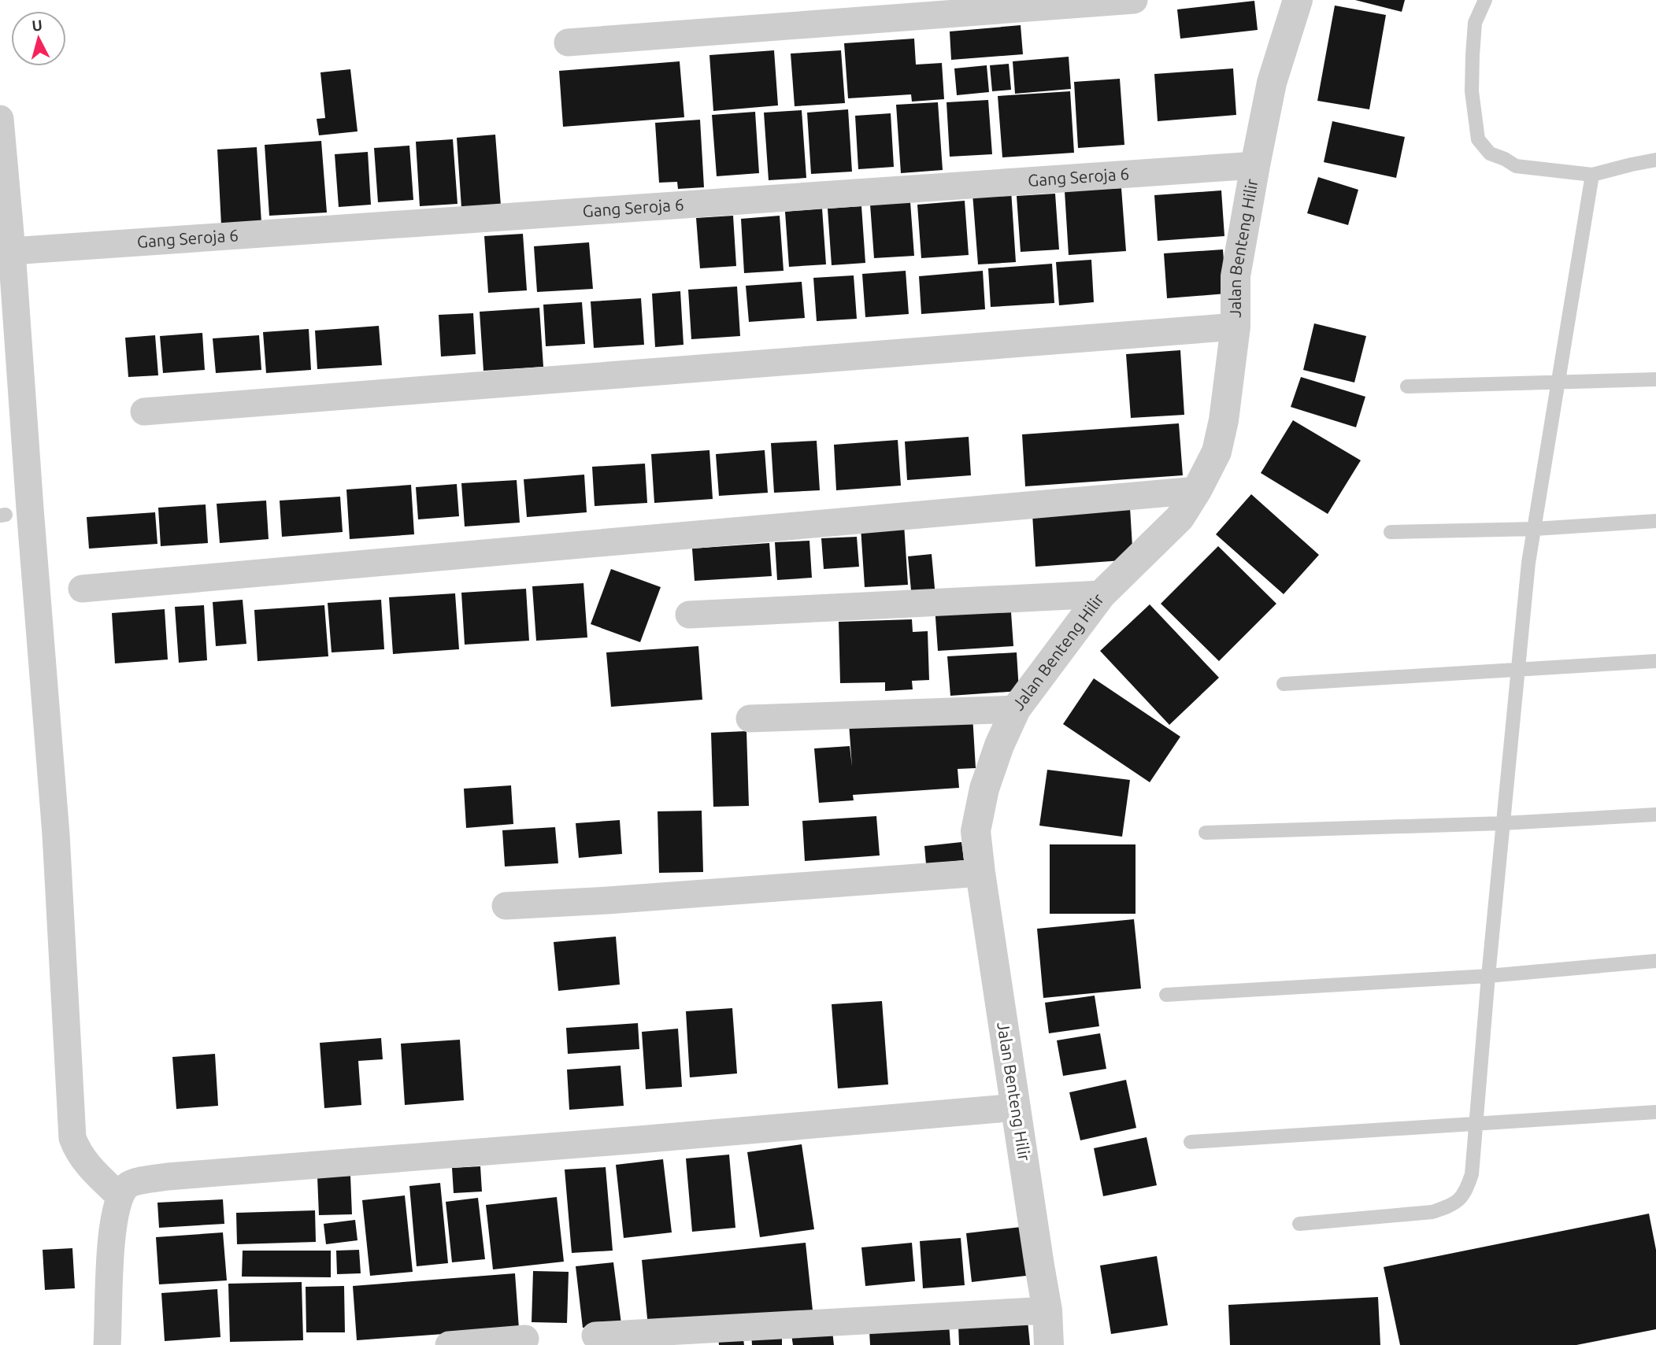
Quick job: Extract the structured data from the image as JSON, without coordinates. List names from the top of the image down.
{
  "streets": {
    "street": ["Gang Seroja 6", "Jalan Benteng Hilir"]
  },
  "crossings": [
    ["Gang Seroja 6", "Jalan Benteng Hilir"]
  ],
  "north": "top"
}
